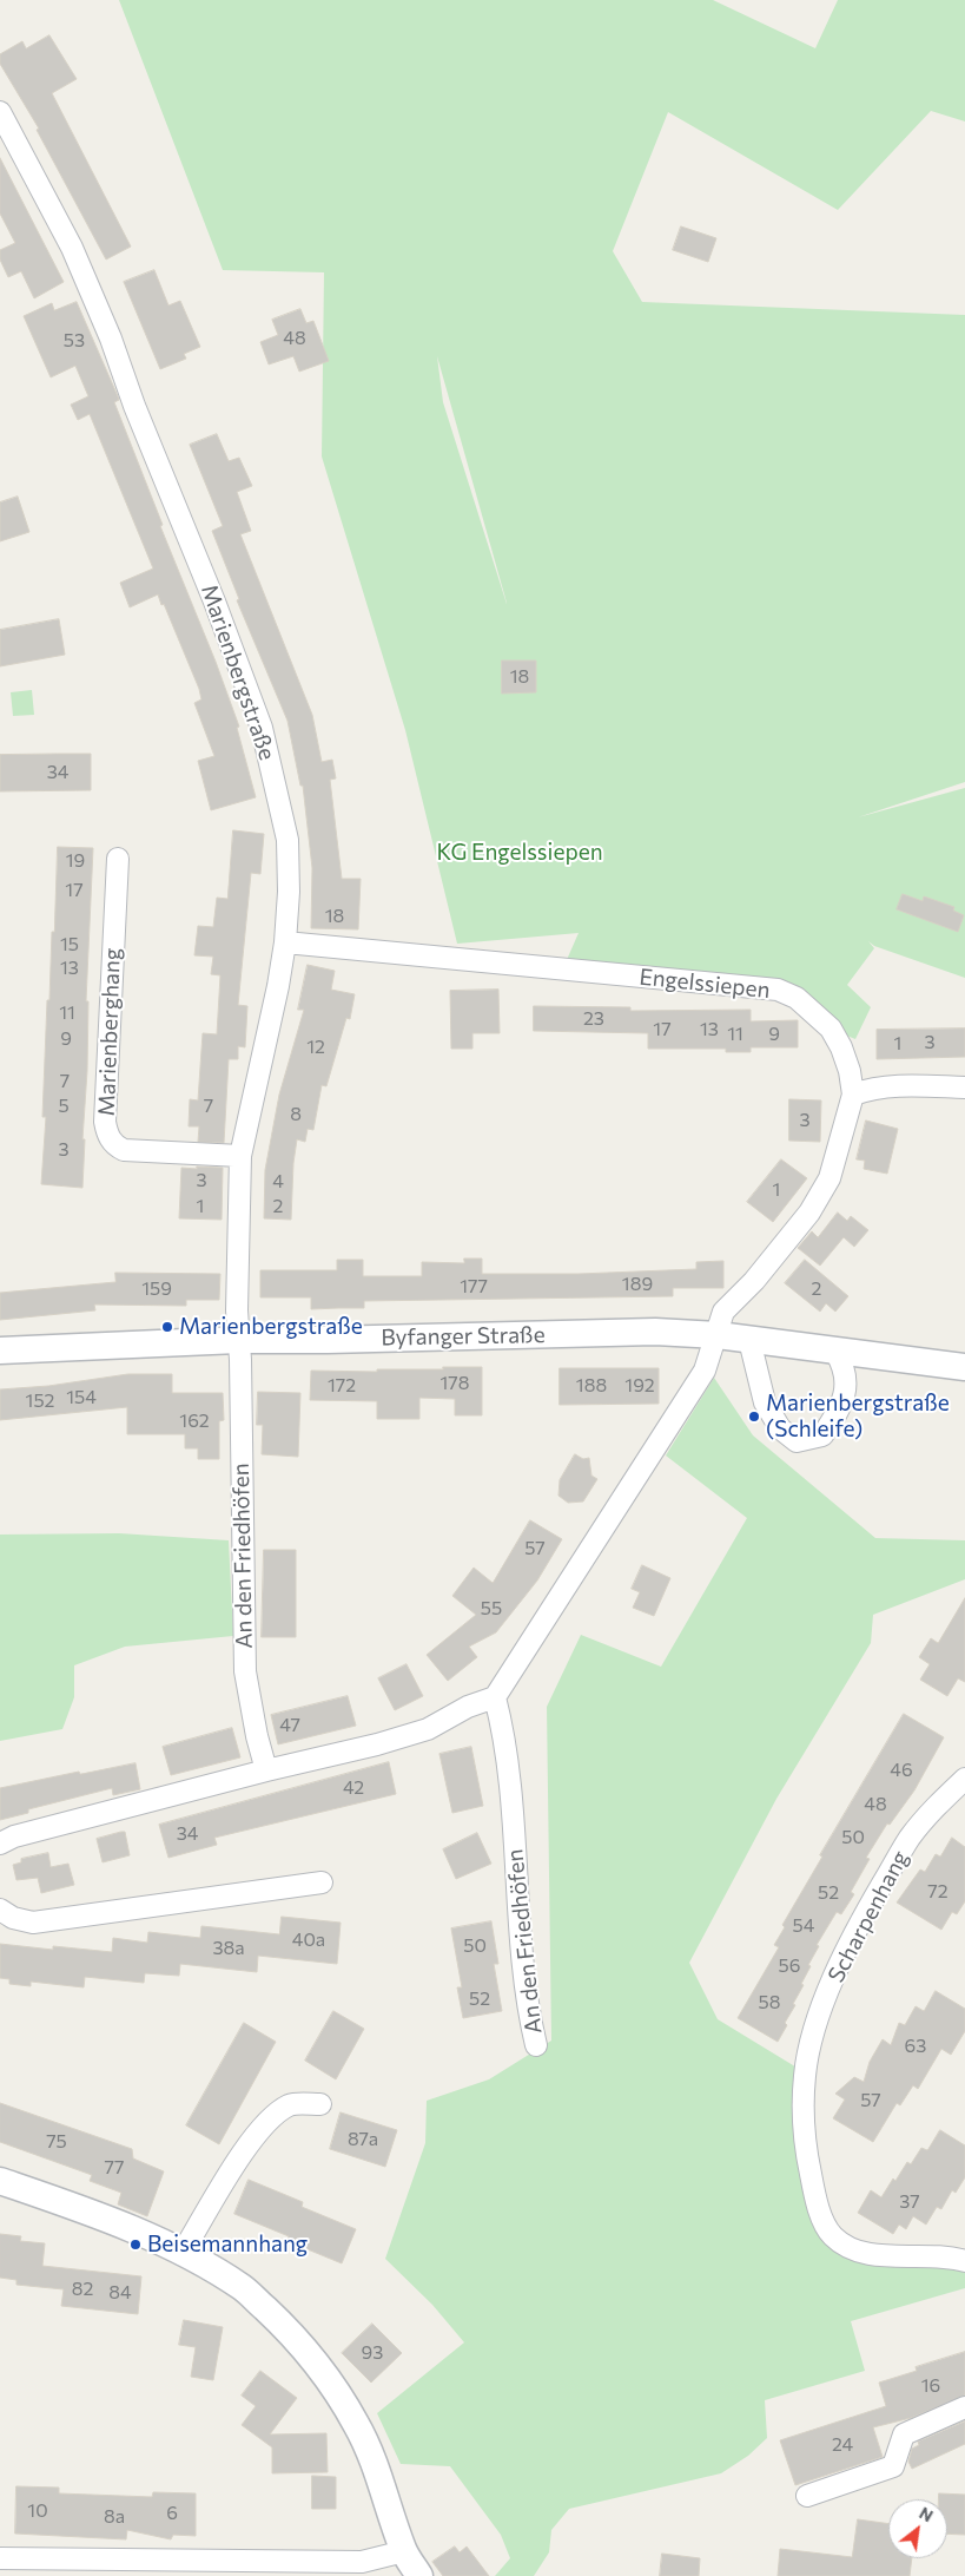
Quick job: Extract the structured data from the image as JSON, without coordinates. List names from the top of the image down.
{
  "streets": {
    "street": [
      "Marienbergstraße",
      "Engelssiepen",
      "Marienberghang",
      "Byfanger Straße",
      "An den Friedhöfen",
      "Scharpenhang"
    ]
  },
  "crossings": [
    ["Marienbergstraße", "Engelssiepen"],
    ["Marienbergstraße", "Marienberghang"],
    ["Marienbergstraße", "Byfanger Straße"],
    ["Marienbergstraße", "An den Friedhöfen"],
    ["Engelssiepen", "Byfanger Straße"],
    ["Byfanger Straße", "An den Friedhöfen"]
  ],
  "parks": ["KG Engelssiepen"],
  "places": ["Marienbergstraße", "Marienbergstraße (Schleife)", "Beisemannhang"],
  "house_numbers": [
    "48",
    "53",
    "18",
    "34",
    "19",
    "17",
    "18",
    "15",
    "13",
    "11",
    "23",
    "17",
    "13",
    "11",
    "9",
    "9",
    "3",
    "1",
    "12",
    "7",
    "5",
    "7",
    "8",
    "3",
    "3",
    "3",
    "4",
    "1",
    "1",
    "2",
    "189",
    "177",
    "159",
    "2",
    "178",
    "172",
    "188",
    "192",
    "154",
    "152",
    "162",
    "57",
    "55",
    "47",
    "46",
    "42",
    "48",
    "34",
    "50",
    "72",
    "52",
    "54",
    "40a",
    "50",
    "38a",
    "56",
    "52",
    "58",
    "63",
    "57",
    "87a",
    "75",
    "77",
    "37",
    "82",
    "84",
    "93",
    "16",
    "24",
    "10",
    "6",
    "8a"
  ],
  "north": "top right"
}
